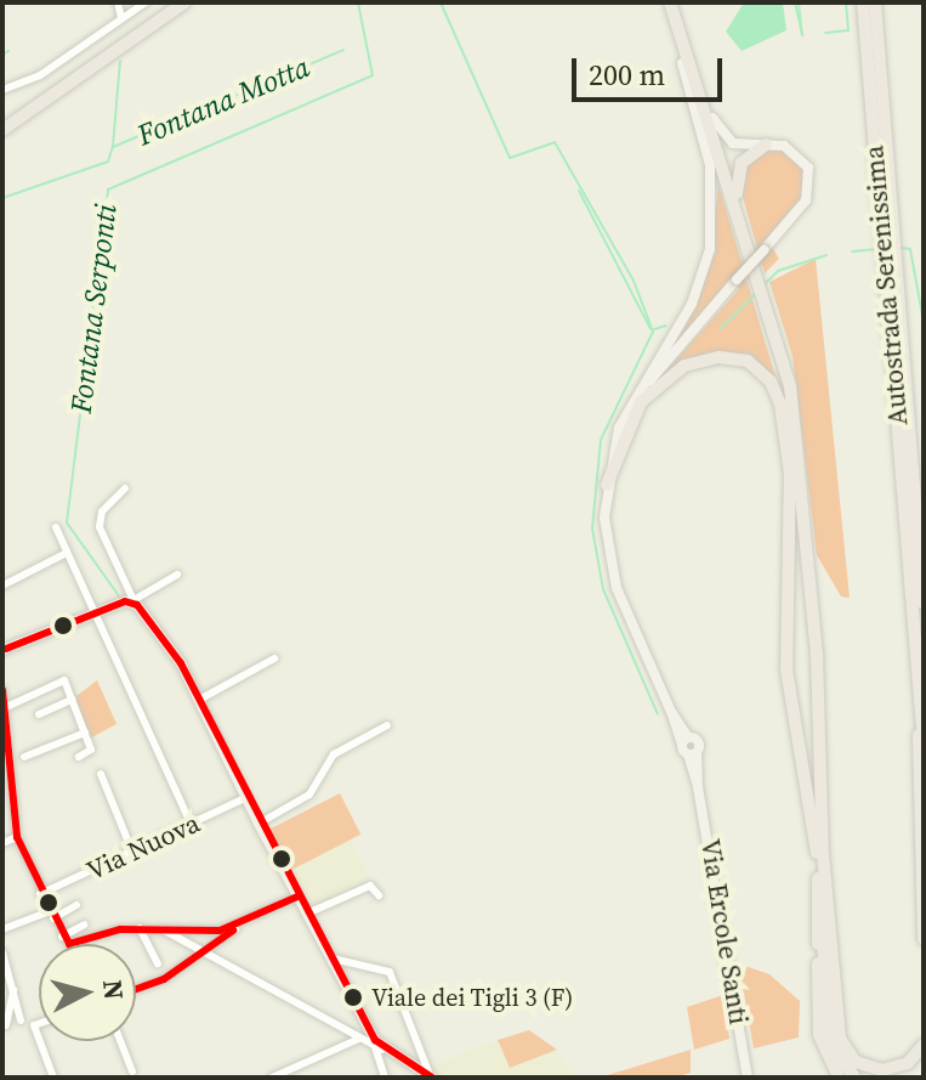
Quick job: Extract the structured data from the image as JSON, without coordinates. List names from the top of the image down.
{
  "streets": {
    "highway": ["Autostrada Serenissima"],
    "main road": ["Via Ercole Santi"],
    "street": ["Via Nuova"]
  },
  "water": ["Fontana Motta", "Fontana Serponti"],
  "places": ["Viale dei Tigli 3 (F)"],
  "scale_bar": "200 m",
  "north": "right"
}
